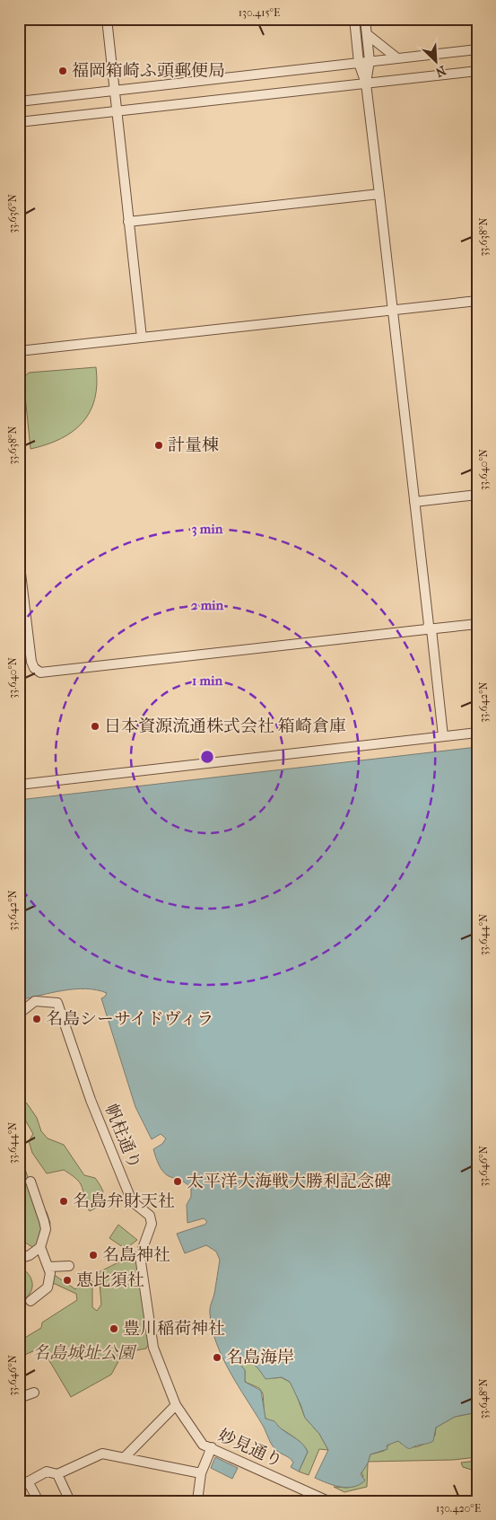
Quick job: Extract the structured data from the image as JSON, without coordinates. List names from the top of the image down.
{
  "streets": {
    "street": ["帆柱通り", "妙見通り"]
  },
  "crossings": [
    ["帆柱通り", "妙見通り"]
  ],
  "parks": ["名島城址公園"],
  "places": [
    "福岡箱崎ふ頭郵便局",
    "計量棟",
    "日本資源流通株式会社 箱崎倉庫",
    "名島シーサイドヴィラ",
    "太平洋大海戦大勝利記念碑",
    "名島弁財天社",
    "名島神社",
    "恵比須社",
    "豊川稲荷神社",
    "名島海岸"
  ],
  "north": "bottom right",
  "coordinates": [
    "130.415°E",
    "33.636°N",
    "33.638°N",
    "33.640°N",
    "33.642°N",
    "33.644°N",
    "33.646°N",
    "33.648°N",
    "130.420°E"
  ],
  "rings": ["3 min", "2 min", "1 min"]
}
